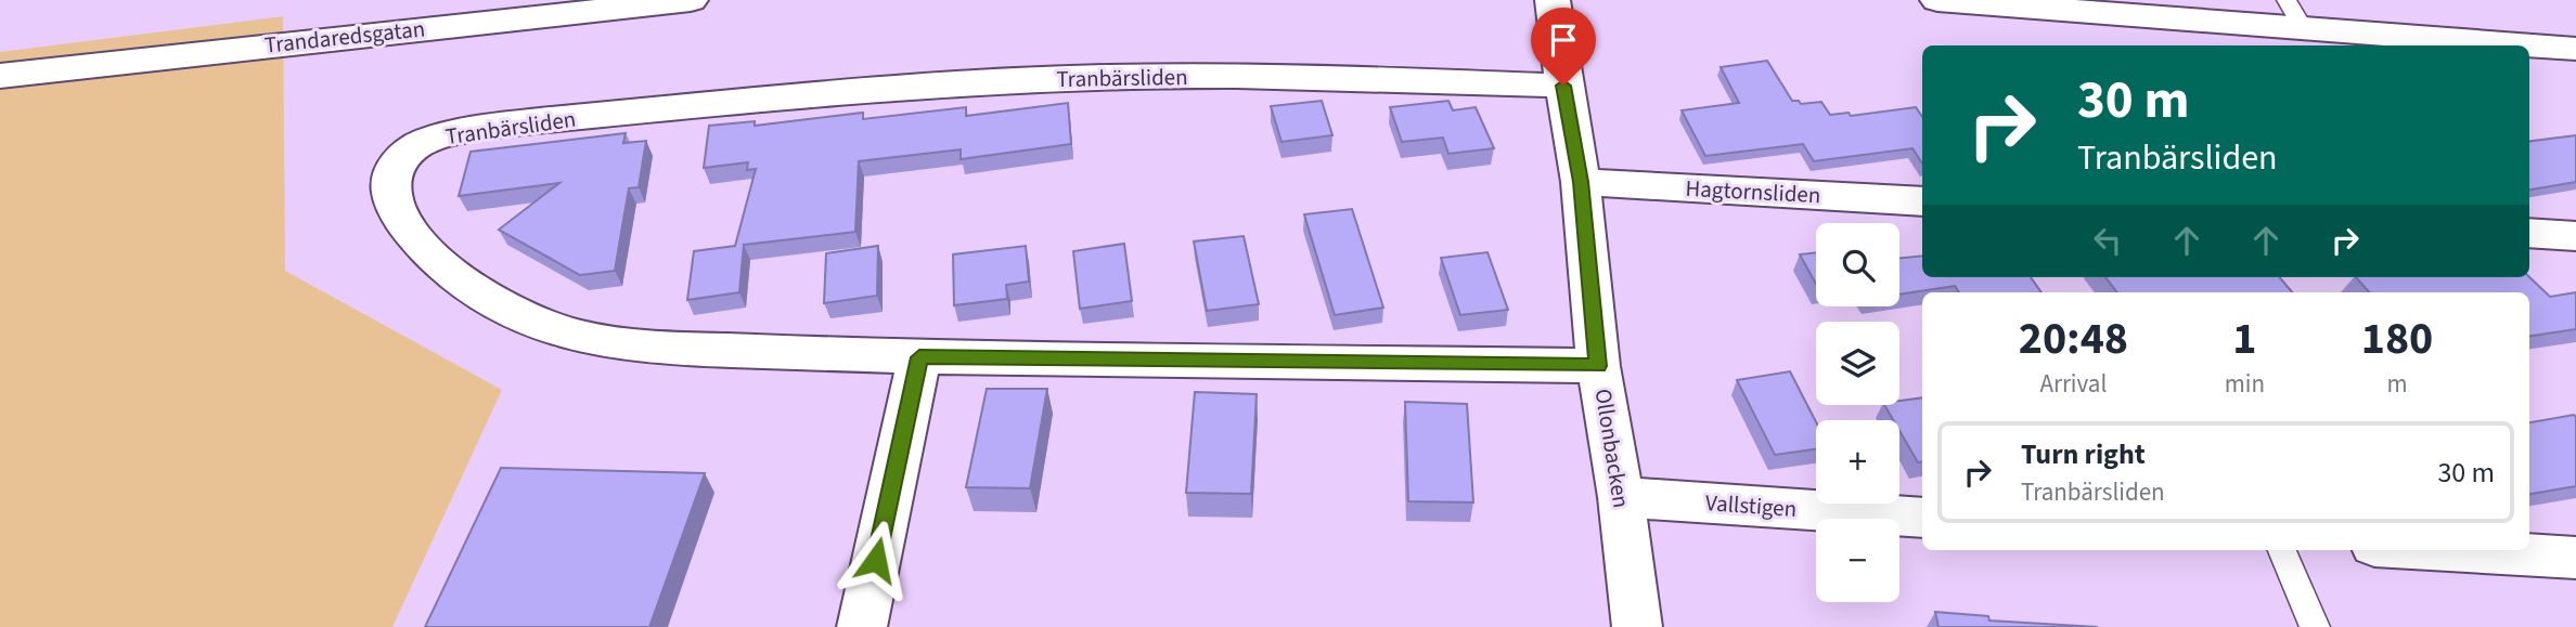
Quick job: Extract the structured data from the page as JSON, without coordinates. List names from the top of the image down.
{
  "streets": {
    "street": [
      "Trandaredsgatan",
      "Tranbärsliden",
      "Hagtornsliden",
      "Ollonbacken",
      "Vallstigen"
    ]
  },
  "crossings": [
    ["Tranbärsliden", "Ollonbacken"],
    ["Hagtornsliden", "Ollonbacken"],
    ["Ollonbacken", "Vallstigen"]
  ],
  "page": {
    "turn": ["30 m", "Tranbärsliden"],
    "map_buttons": ["+", "−"],
    "eta": [
      "20:48",
      "Arrival",
      "1",
      "min",
      "180",
      "m"
    ],
    "list": [
      {
        "name": "Turn right",
        "note": "Tranbärsliden",
        "value": "30 m"
      }
    ]
  }
}
